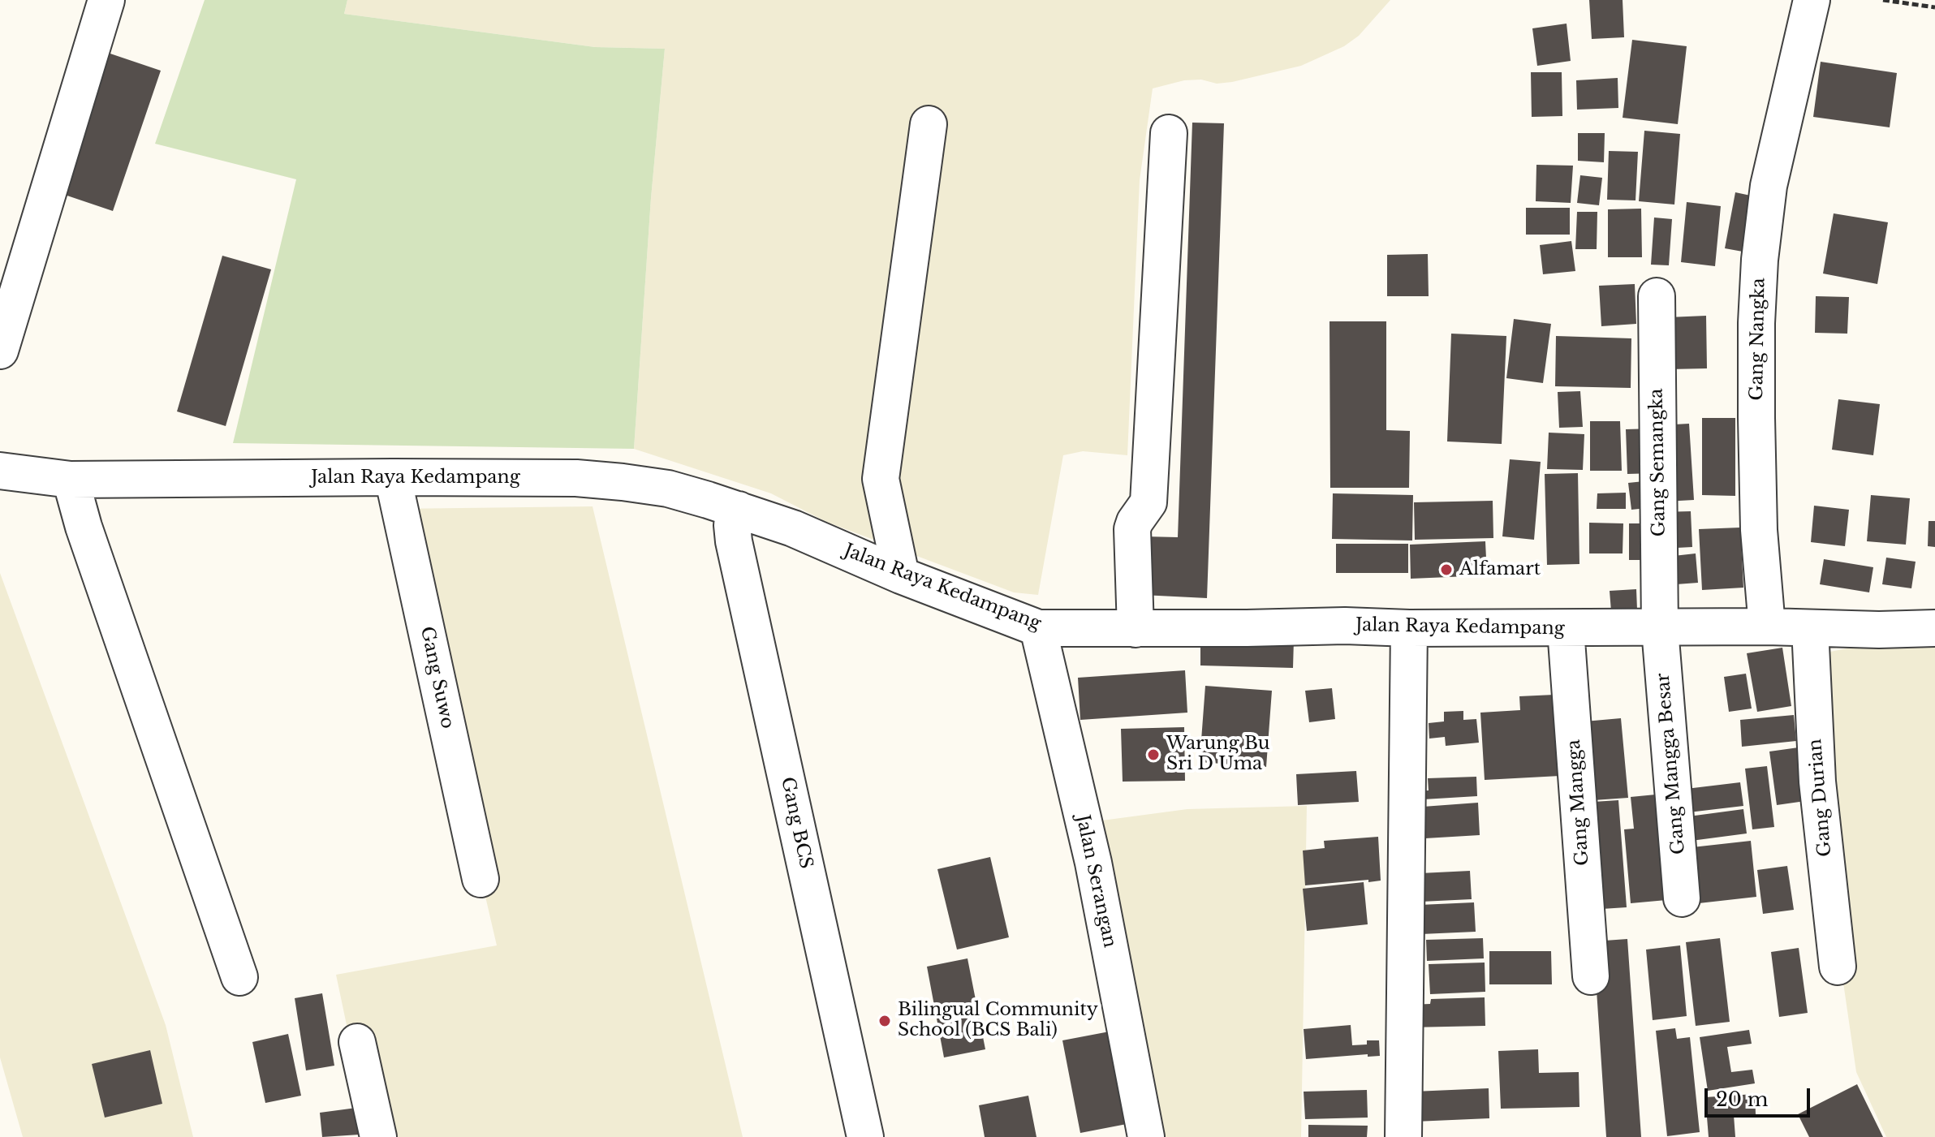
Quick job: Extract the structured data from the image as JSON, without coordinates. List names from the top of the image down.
{
  "streets": {
    "street": [
      "Gang Nangka",
      "Gang Semangka",
      "Jalan Raya Kedampang",
      "Gang Suwo",
      "Gang Mangga Besar",
      "Gang Durian",
      "Gang Mangga",
      "Gang BCS",
      "Jalan Serangan"
    ]
  },
  "crossings": [
    ["Gang Nangka", "Jalan Raya Kedampang"],
    ["Gang Semangka", "Jalan Raya Kedampang"],
    ["Gang Semangka", "Gang Mangga Besar"],
    ["Jalan Raya Kedampang", "Gang Suwo"],
    ["Jalan Raya Kedampang", "Gang Mangga Besar"],
    ["Jalan Raya Kedampang", "Gang Durian"],
    ["Jalan Raya Kedampang", "Gang Mangga"],
    ["Jalan Raya Kedampang", "Gang BCS"],
    ["Jalan Raya Kedampang", "Jalan Serangan"]
  ],
  "places": ["Alfamart", "Warung Bu Sri D Uma", "Bilingual Community School (BCS Bali)"],
  "scale_bar": "20 m"
}
